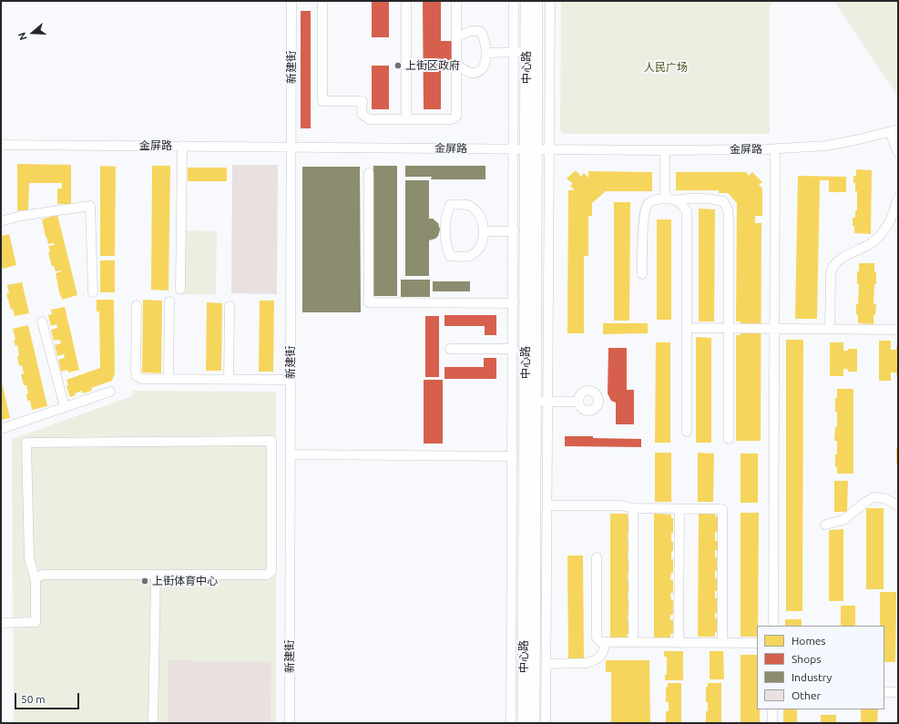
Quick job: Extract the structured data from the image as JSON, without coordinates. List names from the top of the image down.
{
  "streets": {
    "main road": ["中心路"],
    "street": ["新建街", "金屏路"]
  },
  "crossings": [
    ["新建街", "金屏路"],
    ["中心路", "金屏路"]
  ],
  "parks": ["人民广场"],
  "places": ["上街区政府", "上街体育中心"],
  "legend": [
    "Homes",
    "Shops",
    "Industry",
    "Other"
  ],
  "scale_bar": "50 m",
  "north": "left"
}
